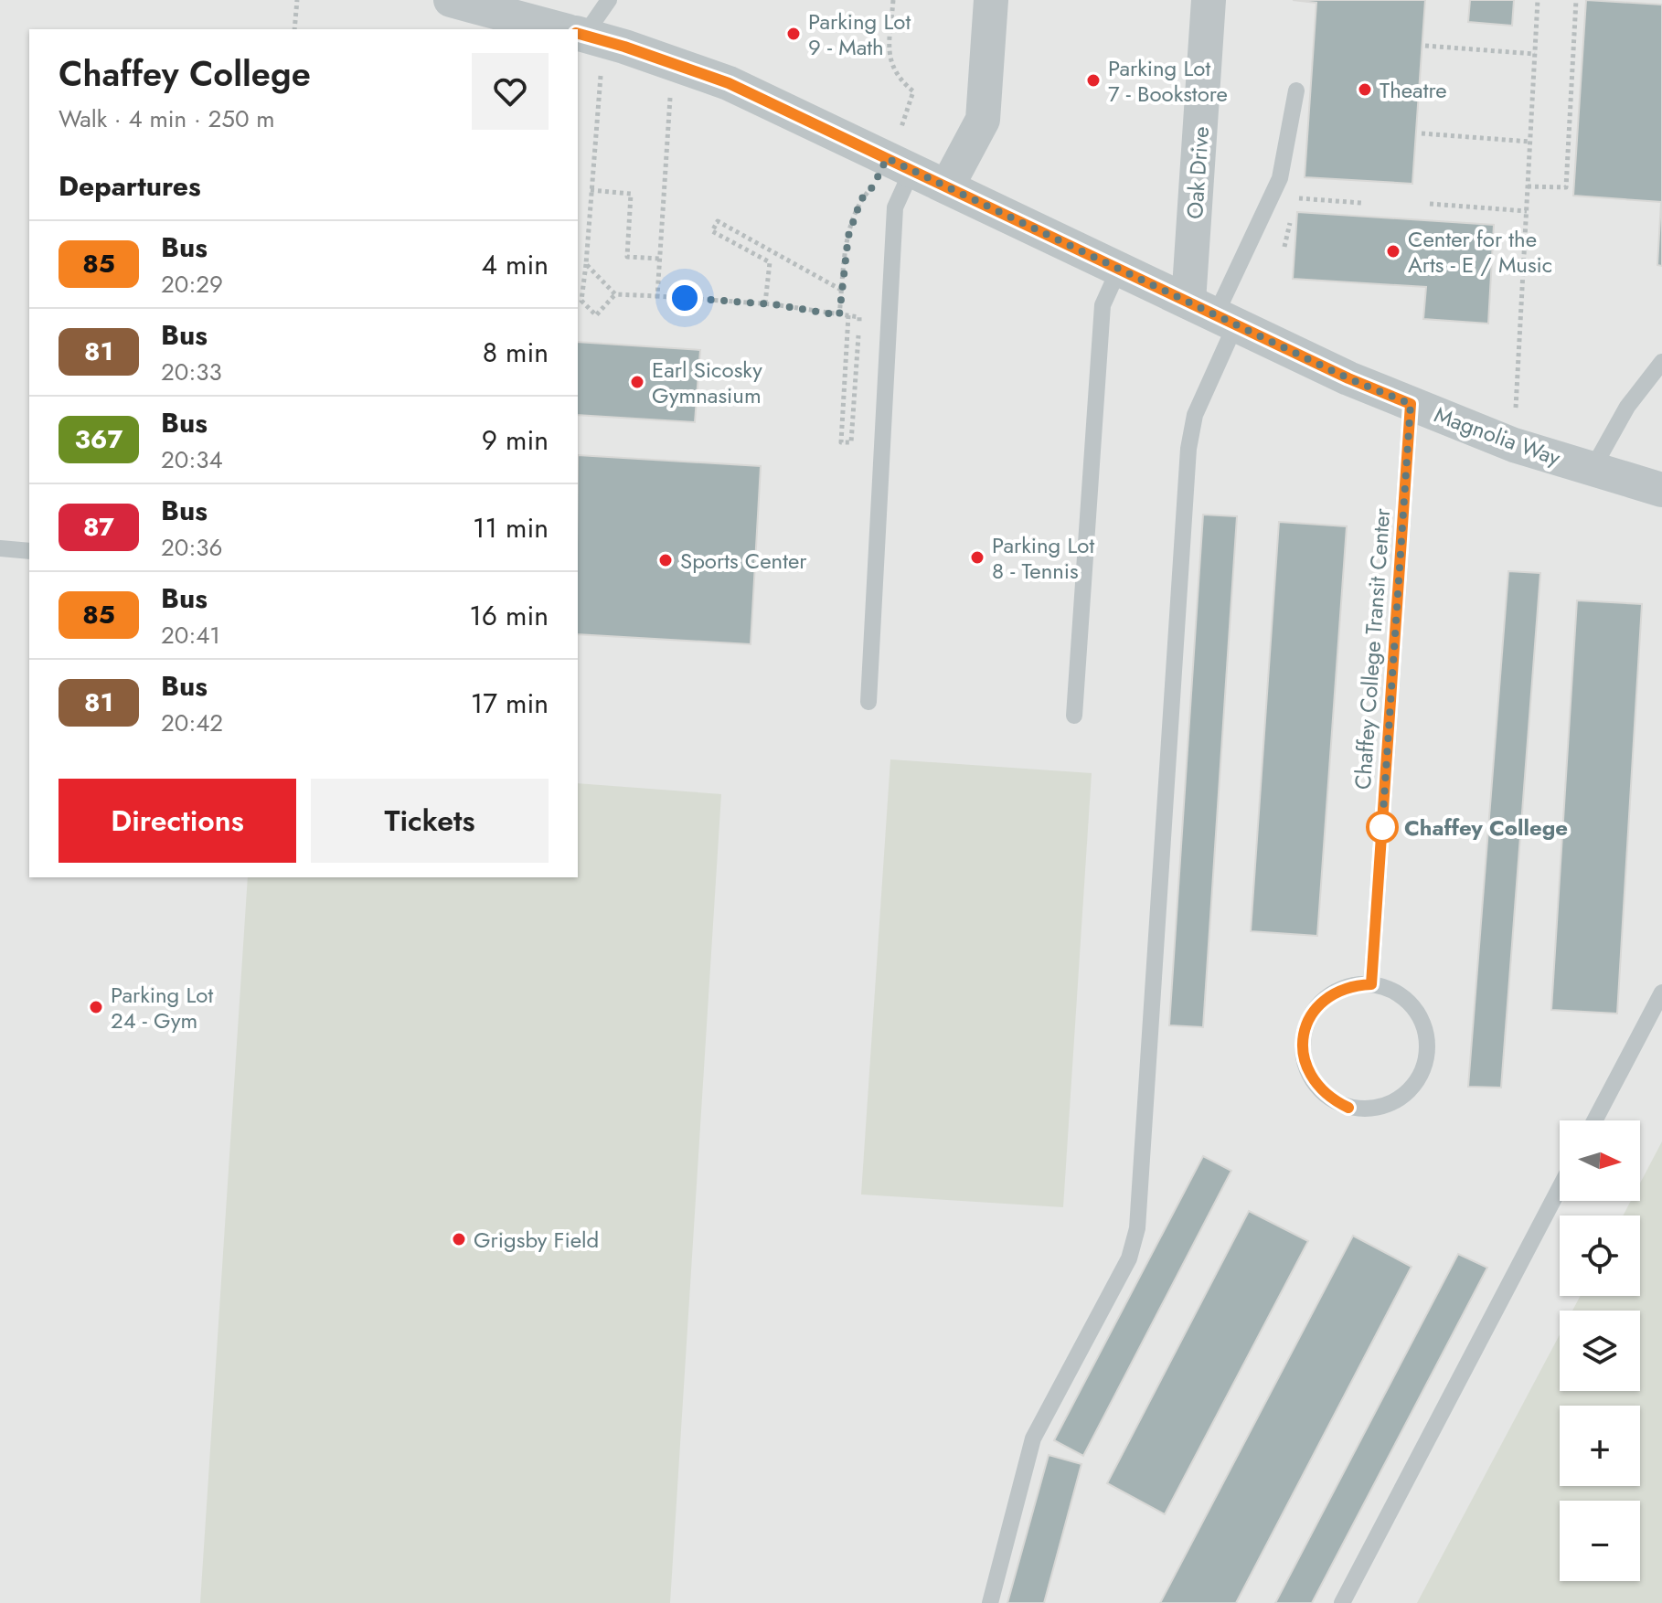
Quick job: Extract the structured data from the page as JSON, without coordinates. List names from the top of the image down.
{
  "streets": {
    "street": ["Oak Drive", "Magnolia Way"],
    "lane": ["Chaffey College Transit Center"]
  },
  "crossings": [
    ["Oak Drive", "Magnolia Way"],
    ["Magnolia Way", "Chaffey College Transit Center"]
  ],
  "places": [
    "Parking Lot 9 - Math",
    "Parking Lot 7 - Bookstore",
    "Theatre",
    "Center for the Arts - E / Music",
    "Earl Sicosky Gymnasium",
    "Parking Lot 8 - Tennis",
    "Sports Center",
    "Chaffey College",
    "Parking Lot 24 - Gym",
    "Grigsby Field"
  ],
  "lines": ["bus line 85"],
  "north": "right",
  "page": {
    "heading": [
      ["Chaffey College", "Walk · 4 min · 250 m"],
      "Departures"
    ],
    "list": [
      {
        "mark": "85",
        "name": "Bus",
        "note": "20:29",
        "value": "4 min"
      },
      {
        "mark": "81",
        "name": "Bus",
        "note": "20:33",
        "value": "8 min"
      },
      {
        "mark": "367",
        "name": "Bus",
        "note": "20:34",
        "value": "9 min"
      },
      {
        "mark": "87",
        "name": "Bus",
        "note": "20:36",
        "value": "11 min"
      },
      {
        "mark": "85",
        "name": "Bus",
        "note": "20:41",
        "value": "16 min"
      },
      {
        "mark": "81",
        "name": "Bus",
        "note": "20:42",
        "value": "17 min"
      }
    ],
    "buttons": ["Directions", "Tickets"],
    "map_buttons": ["+", "−"]
  }
}
